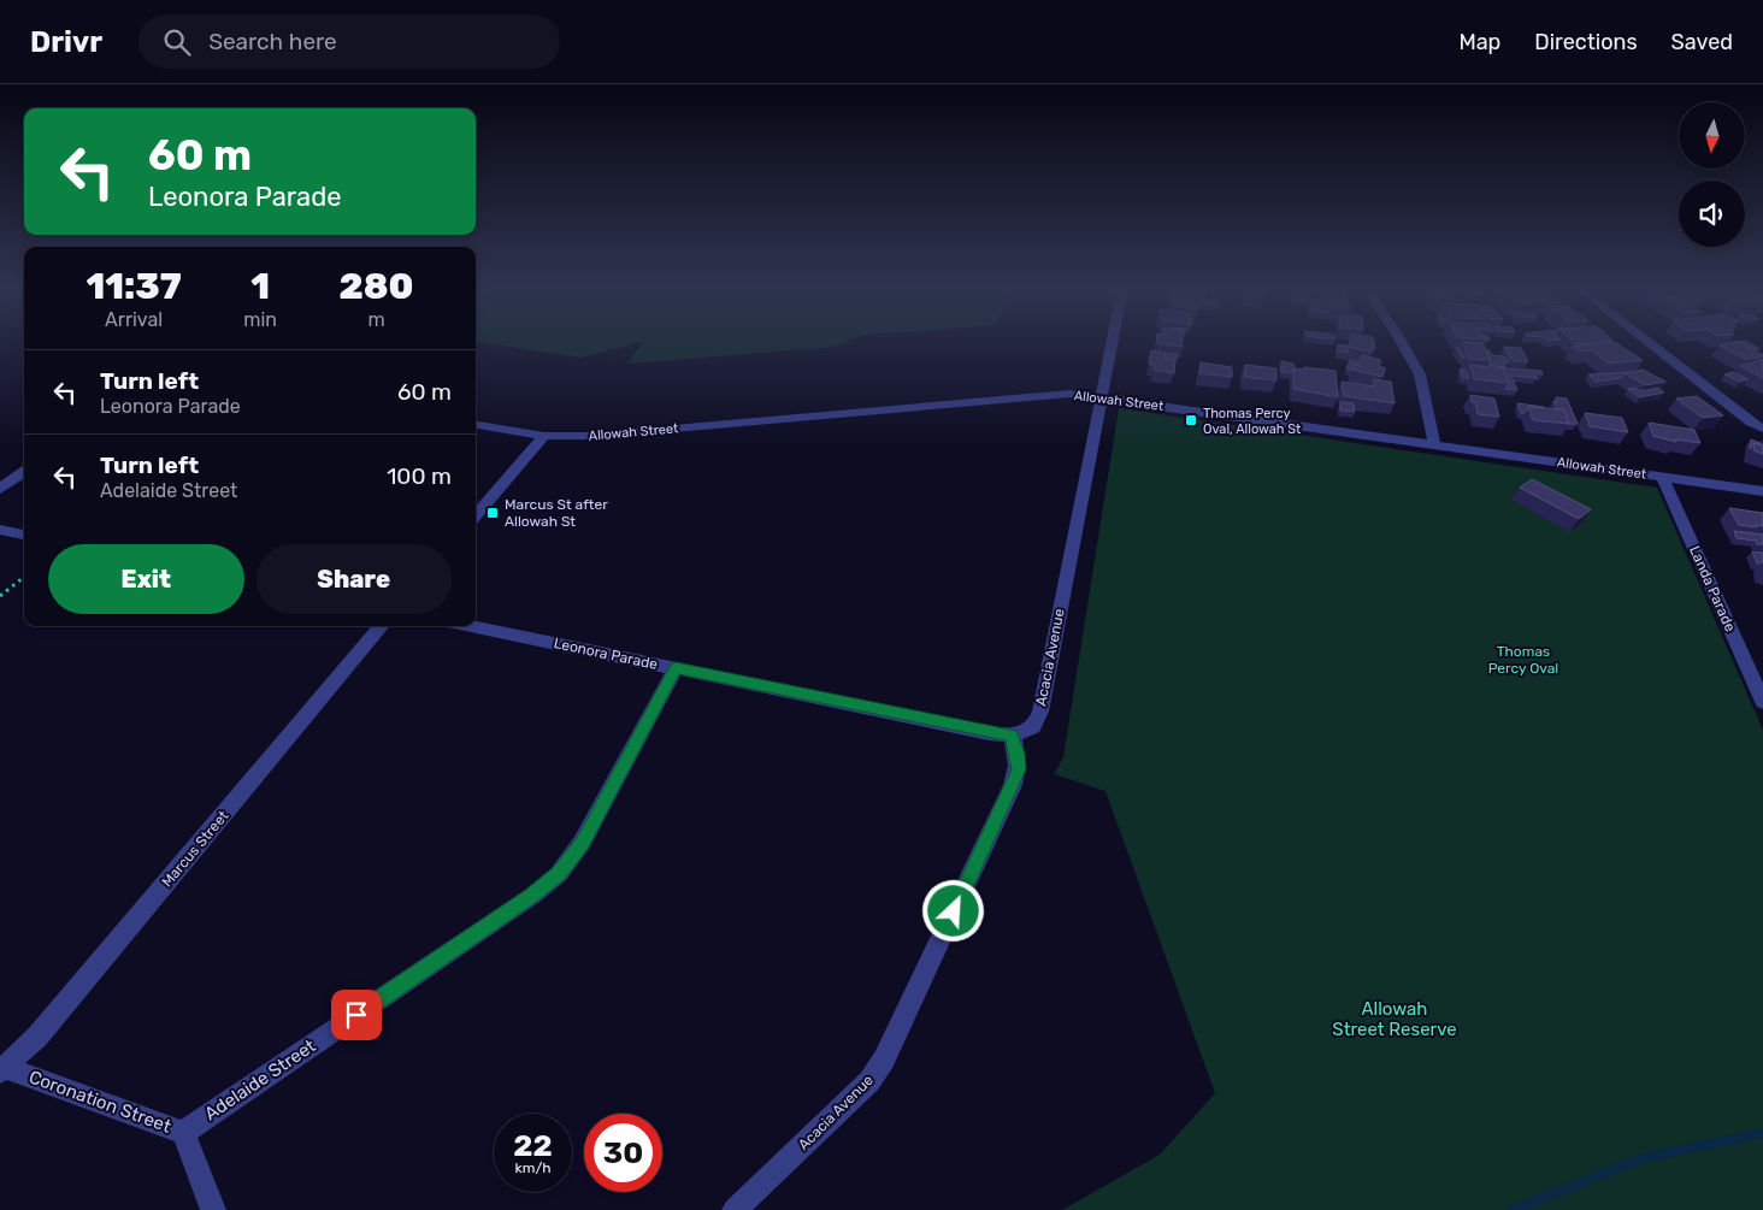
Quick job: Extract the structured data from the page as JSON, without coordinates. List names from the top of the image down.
{
  "streets": {
    "street": [
      "Allowah Street",
      "Landa Parade",
      "Leonora Parade",
      "Acacia Avenue",
      "Marcus Street",
      "Adelaide Street",
      "Coronation Street"
    ]
  },
  "crossings": [
    ["Allowah Street", "Landa Parade"],
    ["Allowah Street", "Acacia Avenue"],
    ["Leonora Parade", "Acacia Avenue"],
    ["Leonora Parade", "Adelaide Street"],
    ["Marcus Street", "Coronation Street"],
    ["Adelaide Street", "Coronation Street"]
  ],
  "parks": ["Thomas Percy Oval", "Allowah Street Reserve"],
  "places": {
    "transit": ["Thomas Percy Oval, Allowah St", "Marcus St after Allowah St"]
  },
  "north": "bottom",
  "page": {
    "header": "Drivr",
    "search": "Search here",
    "nav": ["Map", "Directions", "Saved"],
    "turn": ["60 m", "Leonora Parade"],
    "eta": [
      "11:37",
      "Arrival",
      "1",
      "min",
      "280",
      "m"
    ],
    "list": [
      {
        "name": "Turn left",
        "note": "Leonora Parade",
        "value": "60 m"
      },
      {
        "name": "Turn left",
        "note": "Adelaide Street",
        "value": "100 m"
      }
    ],
    "buttons": ["Exit", "Share"],
    "speed": "22 km/h",
    "limit": "30"
  }
}
